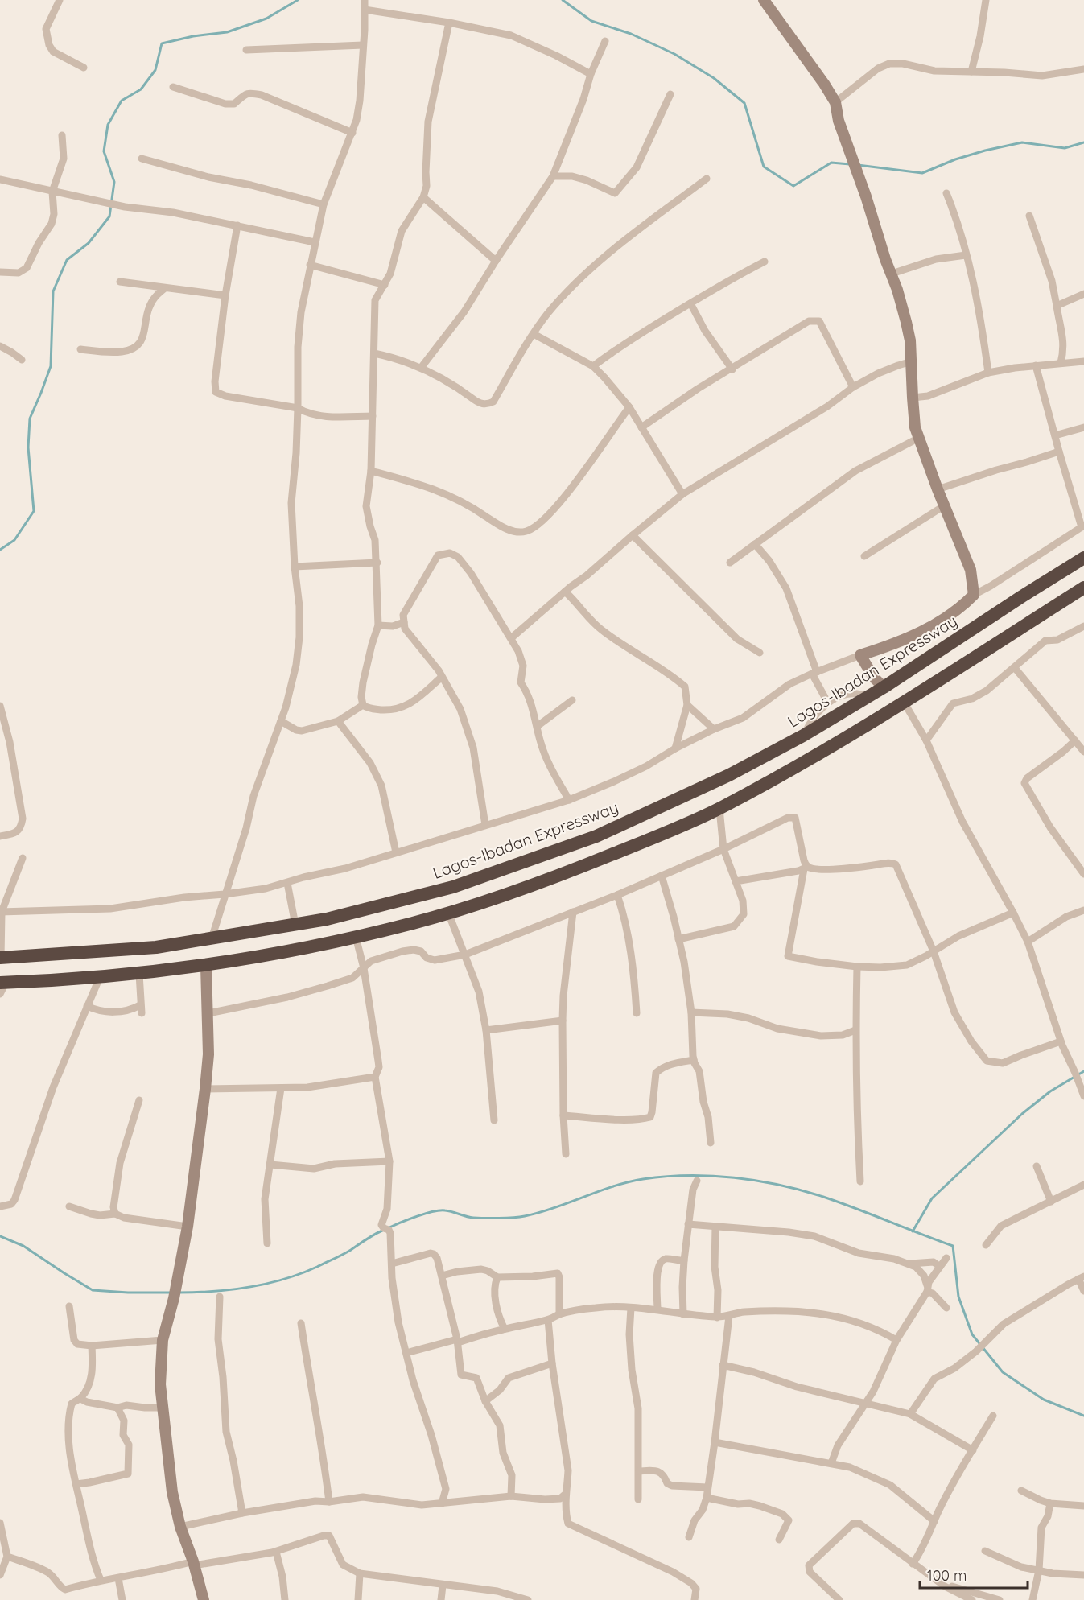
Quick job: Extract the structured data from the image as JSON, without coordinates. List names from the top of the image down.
{
  "streets": {
    "highway": ["Lagos-Ibadan Expressway"]
  },
  "scale_bar": "100 m"
}
